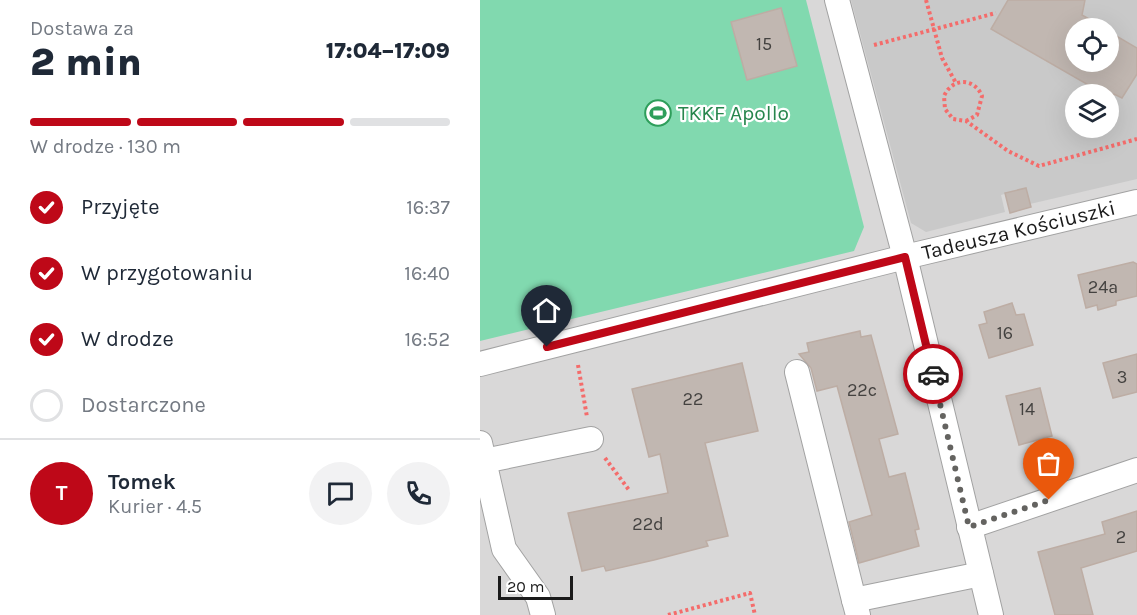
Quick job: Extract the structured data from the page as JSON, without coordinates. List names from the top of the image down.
{
  "streets": {
    "street": ["Tadeusza Kościuszki"]
  },
  "places": {
    "sports": ["TKKF Apollo"]
  },
  "house_numbers": [
    "15",
    "24a",
    "16",
    "3",
    "22c",
    "22",
    "14",
    "22d",
    "2"
  ],
  "scale_bar": "20 m",
  "page": {
    "heading": ["2 min", "Dostawa za", "17:04–17:09"],
    "panel": ["Tomek", "Kurier · 4.5"],
    "bar": "W drodze · 130 m",
    "list": [
      ["Przyjęte", "16:37"],
      ["W przygotowaniu", "16:40"],
      ["W drodze", "16:52"],
      "Dostarczone"
    ],
    "round": "T",
    "scale": "20 m"
  }
}
